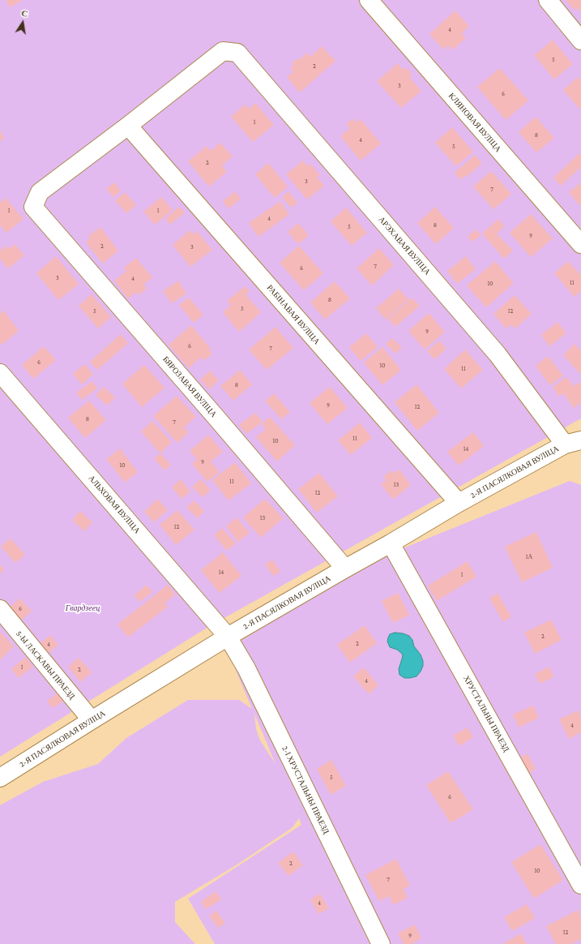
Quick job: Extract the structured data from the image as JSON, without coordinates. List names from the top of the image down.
{
  "streets": {
    "street": [
      "КЛЯНОВАЯ ВУЛІЦА",
      "АРЭХАВАЯ ВУЛІЦА",
      "РАБІНАВАЯ ВУЛІЦА",
      "БЯРОЗАВАЯ ВУЛІЦА",
      "2-Я ПАСЯЛКОВАЯ ВУЛІЦА",
      "АЛЬХОВАЯ ВУЛІЦА",
      "5-Ы ЛАСКАВЫ ПРАЕЗД",
      "ХРУСТАЛЬНЫ ПРАЕЗД",
      "2-І ХРУСТАЛЬНЫ ПРАЕЗД"
    ]
  },
  "crossings": [
    ["АРЭХАВАЯ ВУЛІЦА", "РАБІНАВАЯ ВУЛІЦА"],
    ["АРЭХАВАЯ ВУЛІЦА", "БЯРОЗАВАЯ ВУЛІЦА"],
    ["АРЭХАВАЯ ВУЛІЦА", "2-Я ПАСЯЛКОВАЯ ВУЛІЦА"],
    ["РАБІНАВАЯ ВУЛІЦА", "БЯРОЗАВАЯ ВУЛІЦА"],
    ["РАБІНАВАЯ ВУЛІЦА", "2-Я ПАСЯЛКОВАЯ ВУЛІЦА"],
    ["БЯРОЗАВАЯ ВУЛІЦА", "2-Я ПАСЯЛКОВАЯ ВУЛІЦА"],
    ["2-Я ПАСЯЛКОВАЯ ВУЛІЦА", "АЛЬХОВАЯ ВУЛІЦА"],
    ["2-Я ПАСЯЛКОВАЯ ВУЛІЦА", "5-Ы ЛАСКАВЫ ПРАЕЗД"],
    ["2-Я ПАСЯЛКОВАЯ ВУЛІЦА", "ХРУСТАЛЬНЫ ПРАЕЗД"],
    ["2-Я ПАСЯЛКОВАЯ ВУЛІЦА", "2-І ХРУСТАЛЬНЫ ПРАЕЗД"],
    ["АЛЬХОВАЯ ВУЛІЦА", "2-І ХРУСТАЛЬНЫ ПРАЕЗД"]
  ],
  "parks": ["Гвардзеец"],
  "house_numbers": [
    "4",
    "5",
    "2",
    "3",
    "6",
    "1",
    "8",
    "4",
    "5",
    "2",
    "3",
    "7",
    "1",
    "1",
    "4",
    "8",
    "5",
    "9",
    "2",
    "3",
    "7",
    "6",
    "3",
    "4",
    "11",
    "10",
    "8",
    "5",
    "5",
    "12",
    "9",
    "6",
    "7",
    "6",
    "10",
    "11",
    "8",
    "9",
    "12",
    "8",
    "7",
    "11",
    "10",
    "14",
    "9",
    "10",
    "11",
    "13",
    "12",
    "13",
    "12",
    "1А",
    "14",
    "1",
    "6",
    "2",
    "2",
    "4",
    "1",
    "2",
    "4",
    "4",
    "5",
    "6",
    "2",
    "10",
    "7",
    "4",
    "12",
    "9"
  ],
  "north": "top"
}
